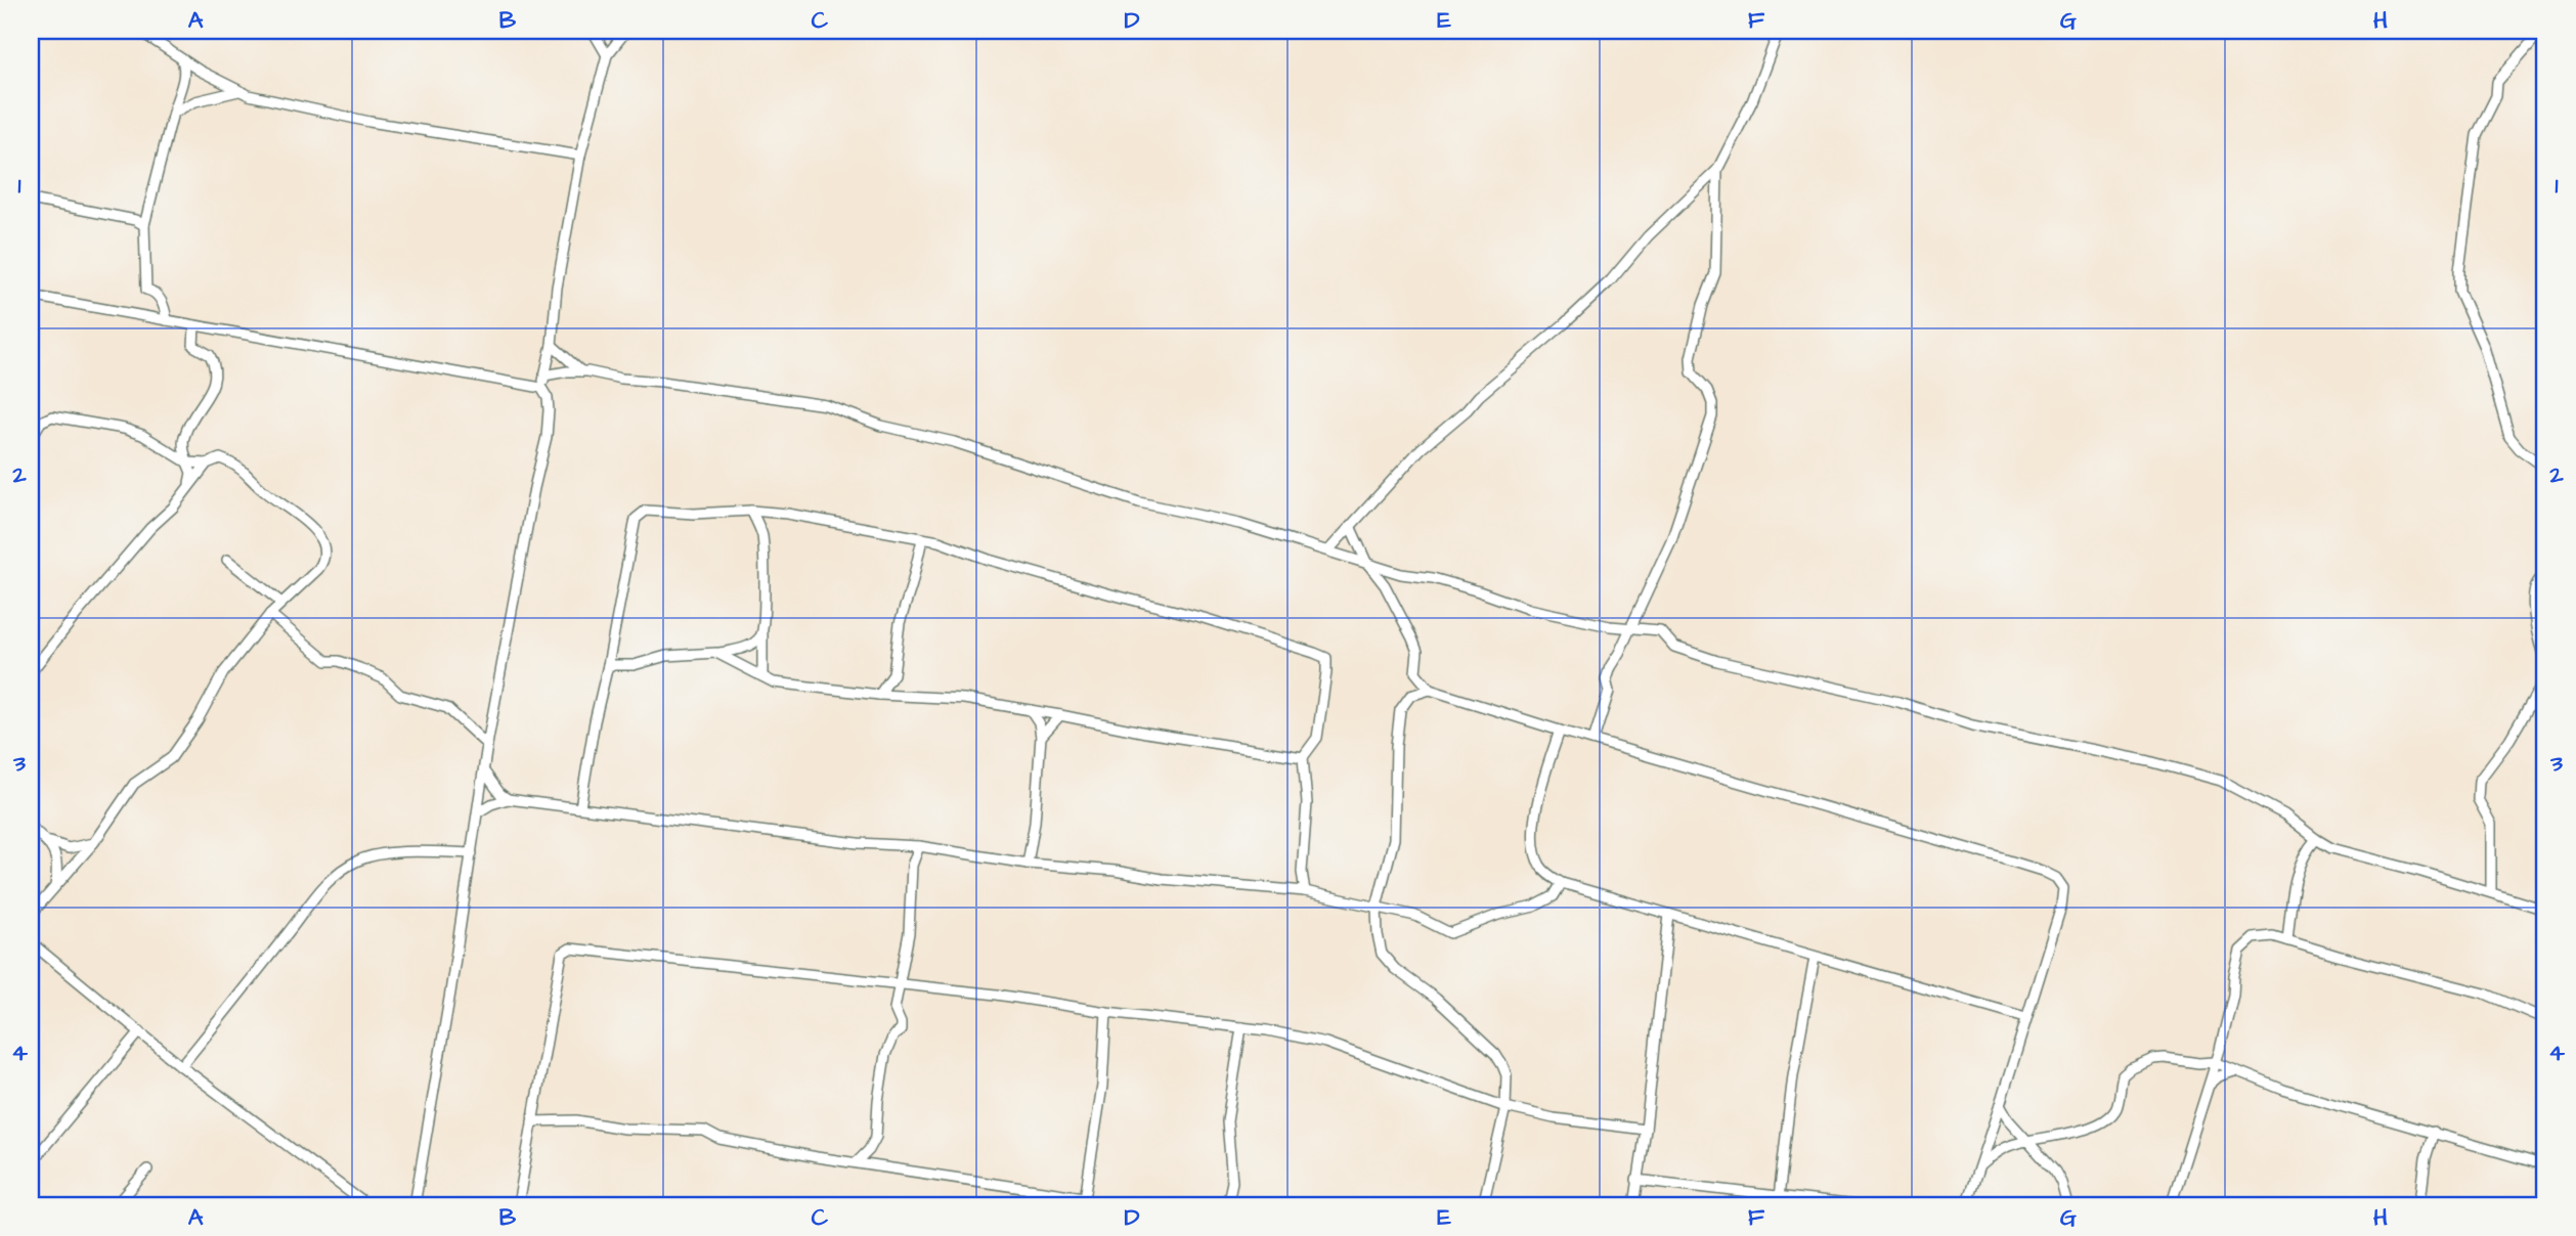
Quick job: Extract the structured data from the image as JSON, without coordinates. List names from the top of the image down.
{
  "grid": {
    "columns": [
      "A",
      "B",
      "C",
      "D",
      "E",
      "F",
      "G",
      "H"
    ],
    "rows": [
      "1",
      "2",
      "3",
      "4"
    ]
  }
}
